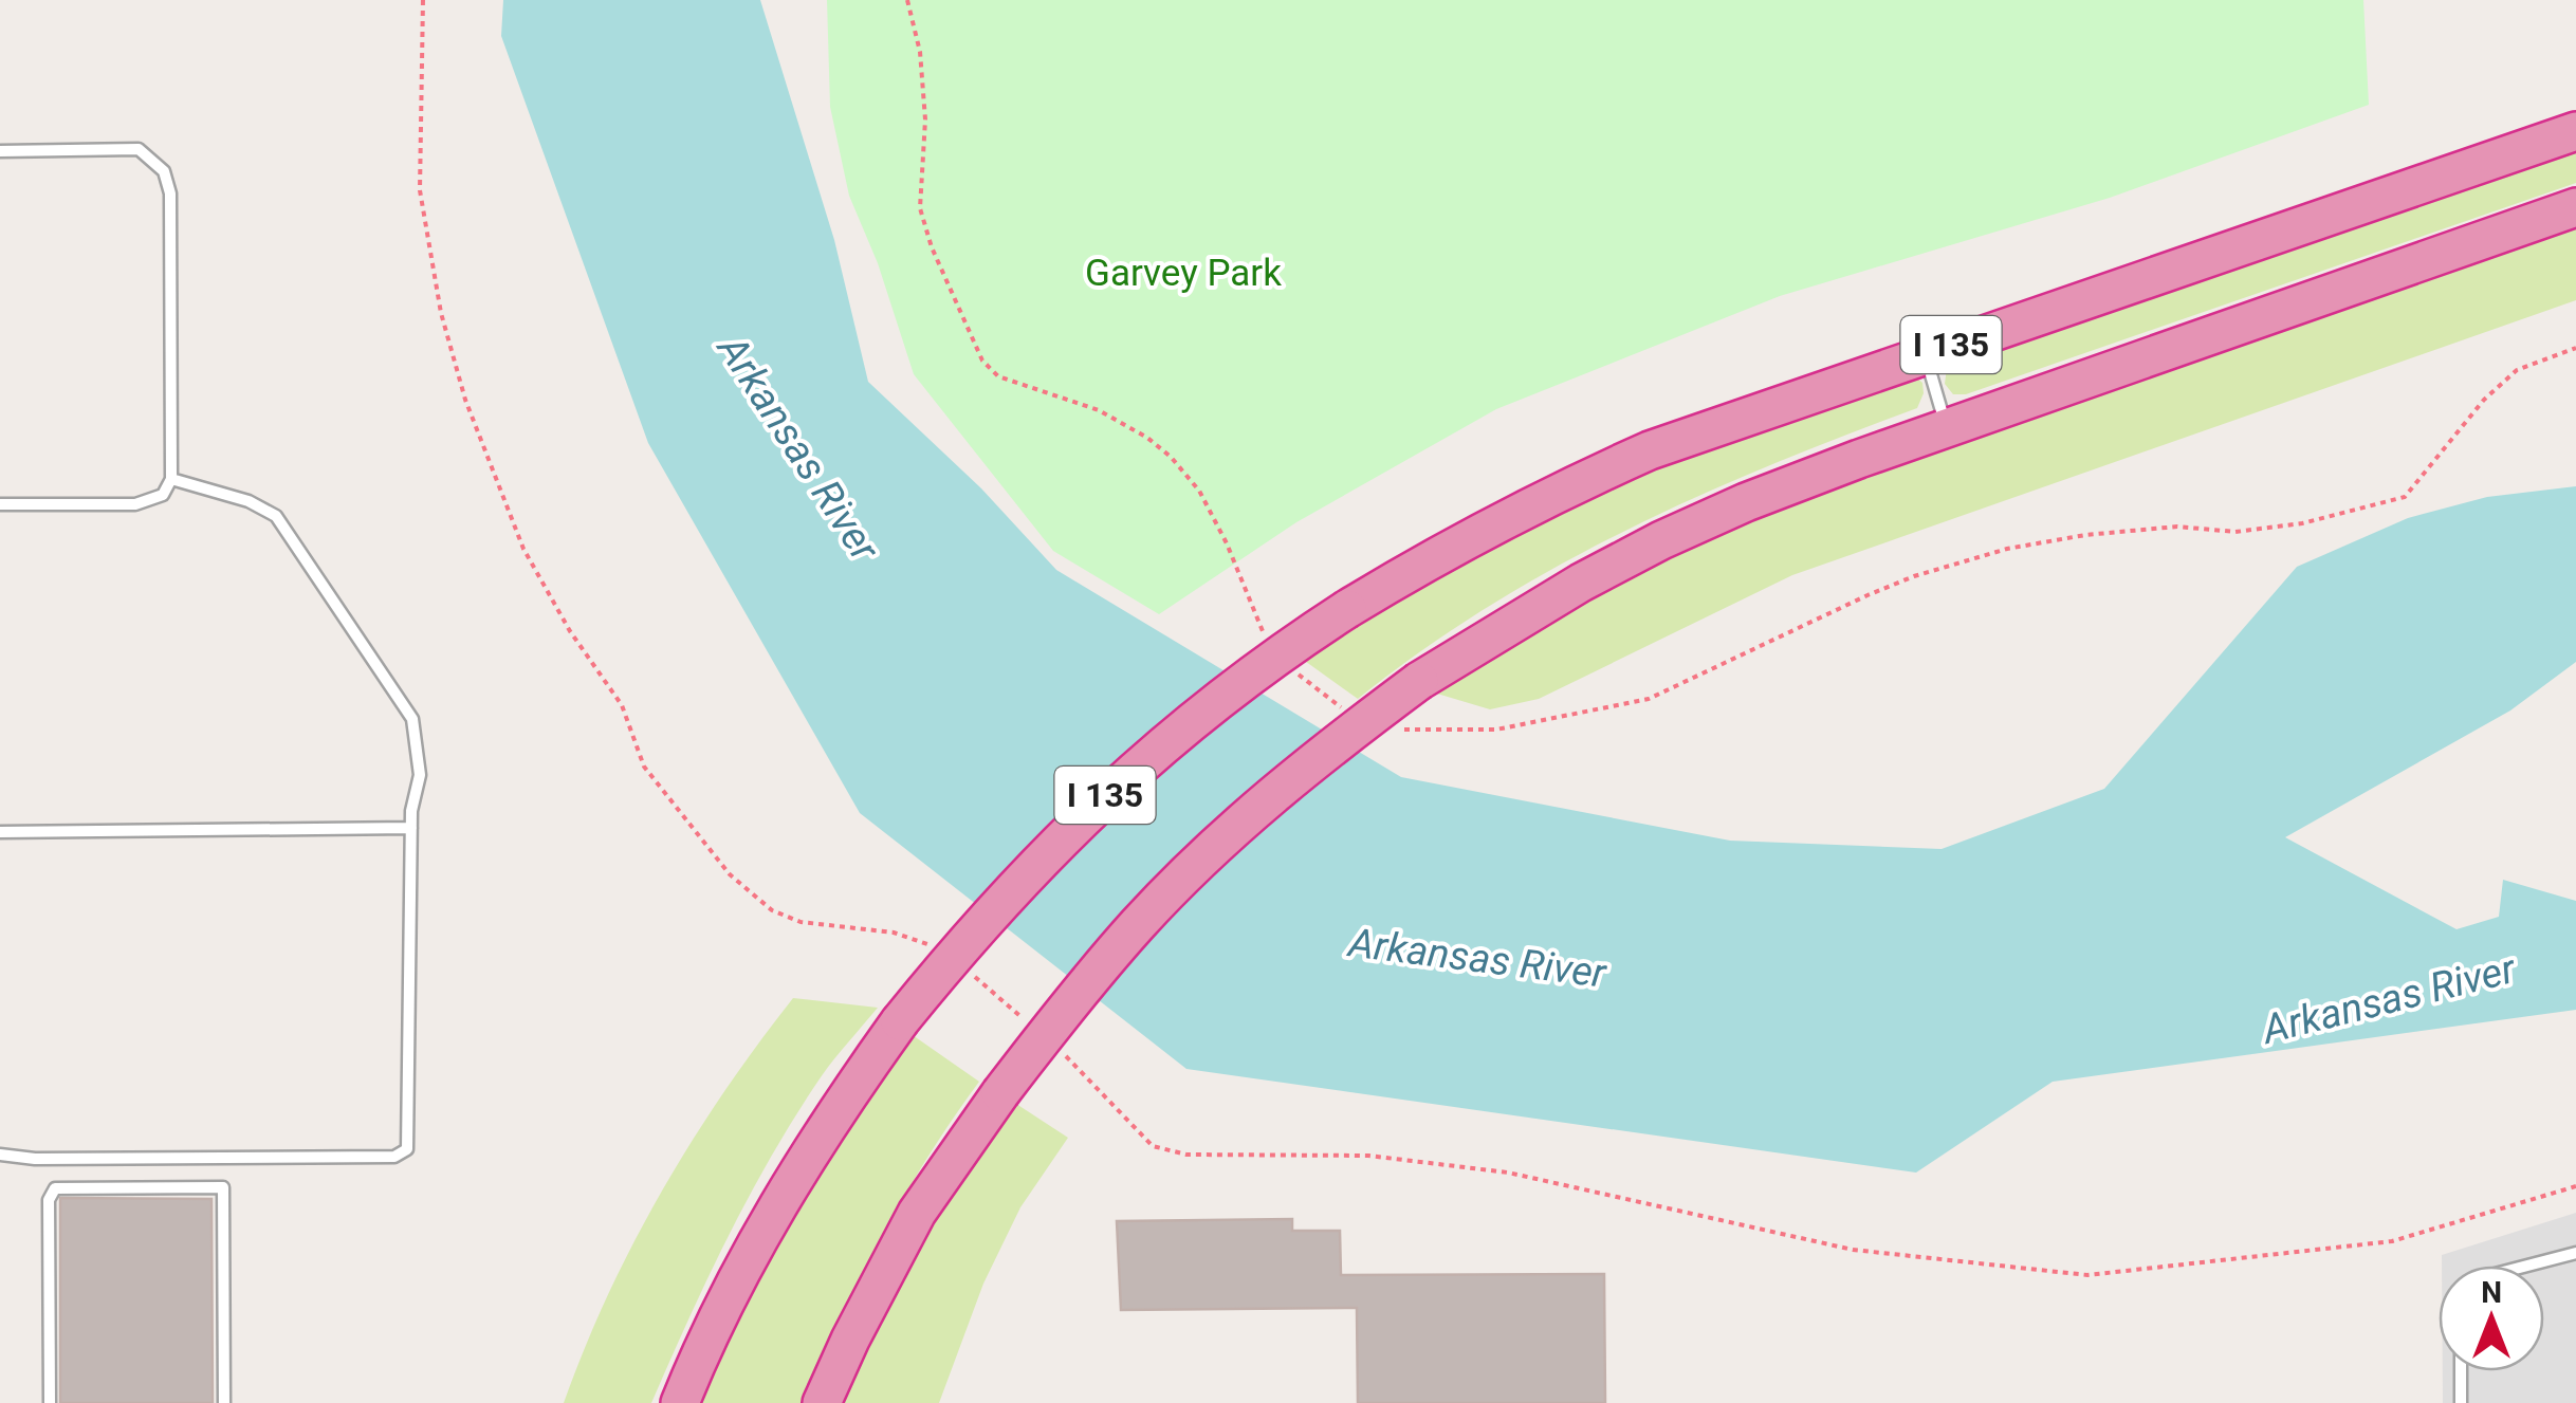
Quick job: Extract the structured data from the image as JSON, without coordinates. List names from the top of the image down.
{
  "streets": {
    "highway": ["I 135"]
  },
  "water": ["Arkansas River"],
  "parks": ["Garvey Park"],
  "north": "top"
}
